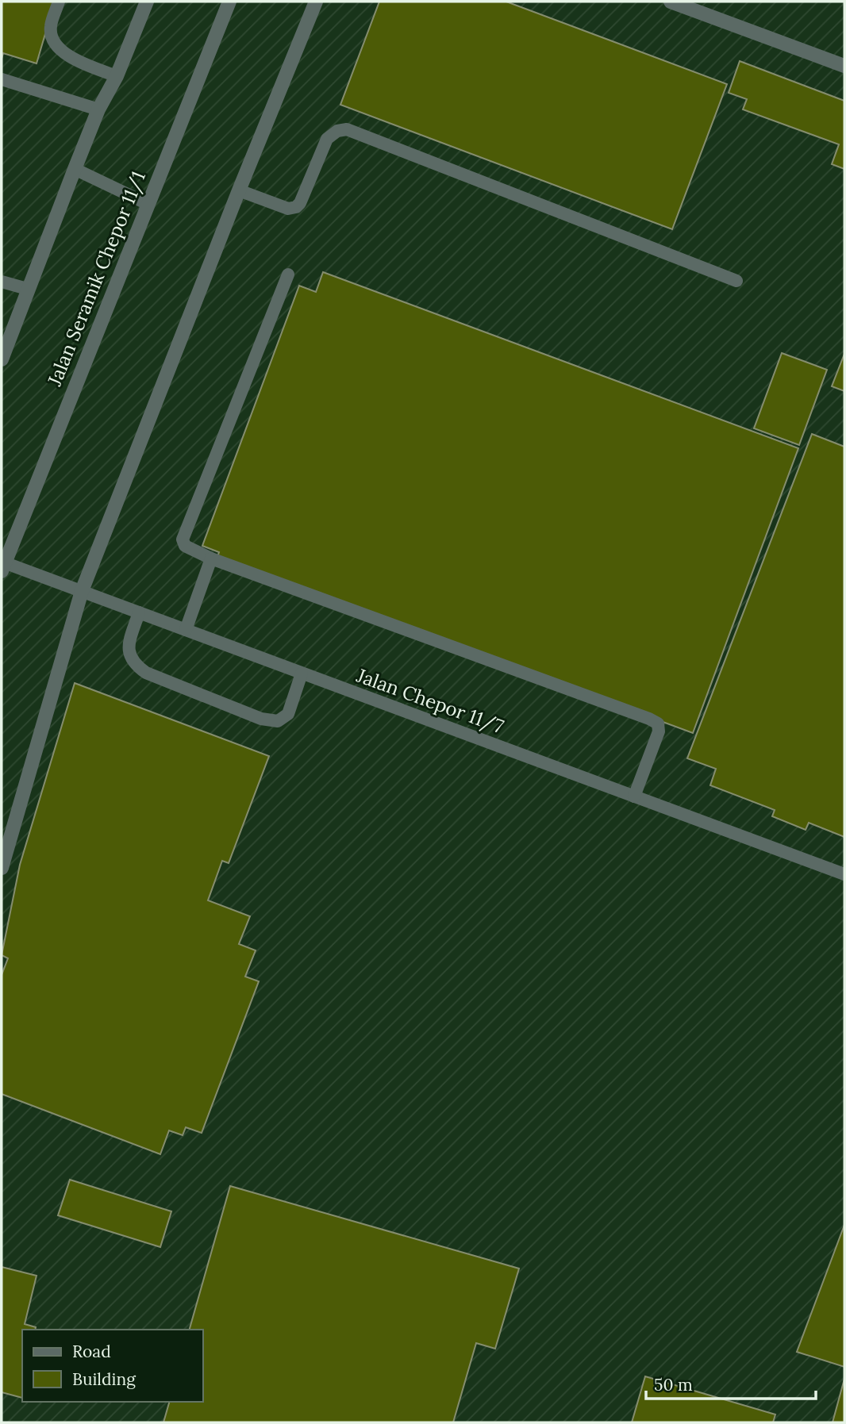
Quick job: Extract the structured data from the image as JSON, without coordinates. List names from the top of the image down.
{
  "streets": {
    "street": ["Jalan Seramik Chepor 11/1"],
    "lane": ["Jalan Chepor 11/7"]
  },
  "crossings": [
    ["Jalan Seramik Chepor 11/1", "Jalan Chepor 11/7"]
  ],
  "legend": ["Road", "Building"],
  "scale_bar": "50 m"
}
